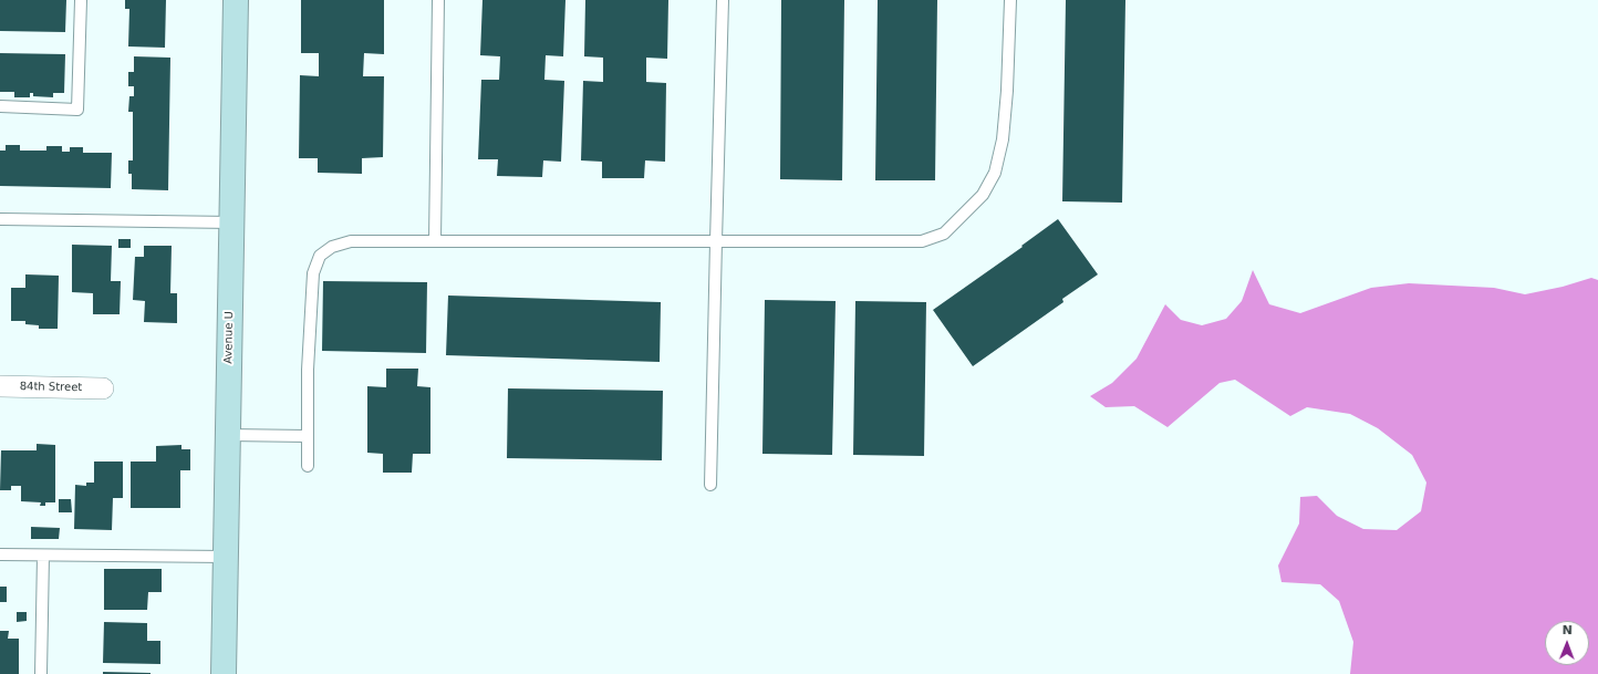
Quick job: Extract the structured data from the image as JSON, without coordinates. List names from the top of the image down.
{
  "streets": {
    "street": ["Avenue U", "84th Street"]
  },
  "north": "top"
}
